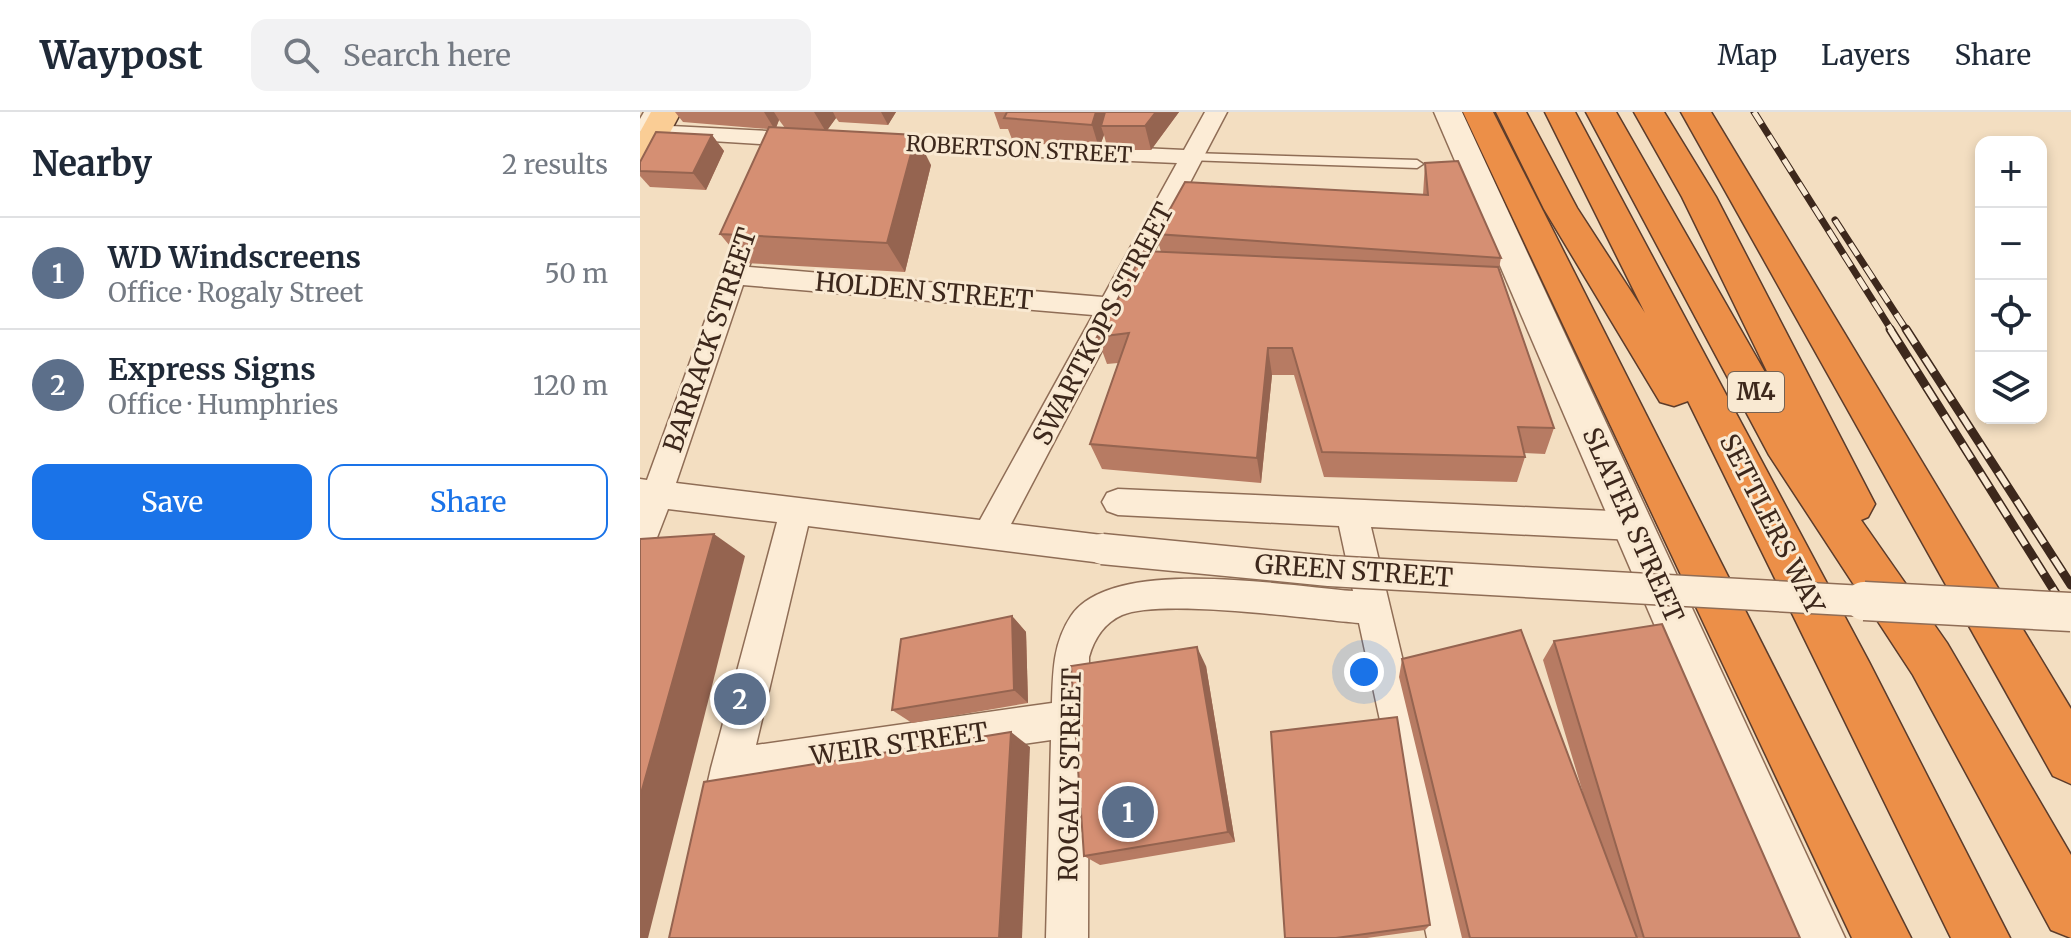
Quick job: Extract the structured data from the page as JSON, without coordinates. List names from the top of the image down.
{
  "streets": {
    "highway": ["M4", "SETTLERS WAY"],
    "street": [
      "ROBERTSON STREET",
      "HOLDEN STREET",
      "SWARTKOPS STREET",
      "BARRACK STREET",
      "SLATER STREET",
      "GREEN STREET",
      "WEIR STREET",
      "ROGALY STREET"
    ]
  },
  "crossings": [
    ["ROBERTSON STREET", "SWARTKOPS STREET"],
    ["HOLDEN STREET", "SWARTKOPS STREET"],
    ["HOLDEN STREET", "BARRACK STREET"],
    ["SWARTKOPS STREET", "GREEN STREET"],
    ["BARRACK STREET", "GREEN STREET"],
    ["WEIR STREET", "ROGALY STREET"]
  ],
  "page": {
    "header": "Waypost",
    "search": "Search here",
    "nav": ["Map", "Layers", "Share"],
    "heading": ["Nearby", "2 results"],
    "map_buttons": ["+", "−"],
    "list": [
      {
        "mark": "1",
        "name": "WD Windscreens",
        "note": "Office · Rogaly Street",
        "value": "50 m"
      },
      {
        "mark": "2",
        "name": "Express Signs",
        "note": "Office · Humphries",
        "value": "120 m"
      }
    ],
    "buttons": ["Save", "Share"],
    "pins": ["2", "1"]
  }
}
